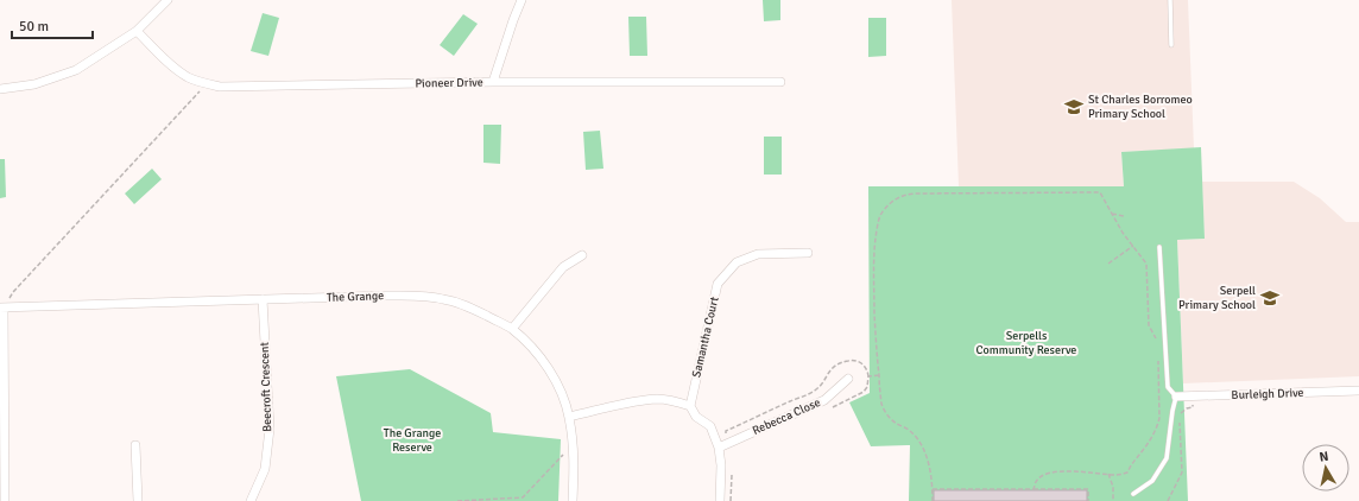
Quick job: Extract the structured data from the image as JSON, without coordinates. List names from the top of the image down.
{
  "streets": {
    "street": [
      "Pioneer Drive",
      "The Grange",
      "Samantha Court",
      "Beecroft Crescent",
      "Burleigh Drive",
      "Rebecca Close"
    ]
  },
  "crossings": [
    ["The Grange", "Beecroft Crescent"]
  ],
  "parks": ["Serpells Community Reserve", "The Grange Reserve"],
  "places": {
    "school or university": ["St Charles Borromeo Primary School", "Serpell Primary School"]
  },
  "scale_bar": "50 m",
  "north": "top"
}
